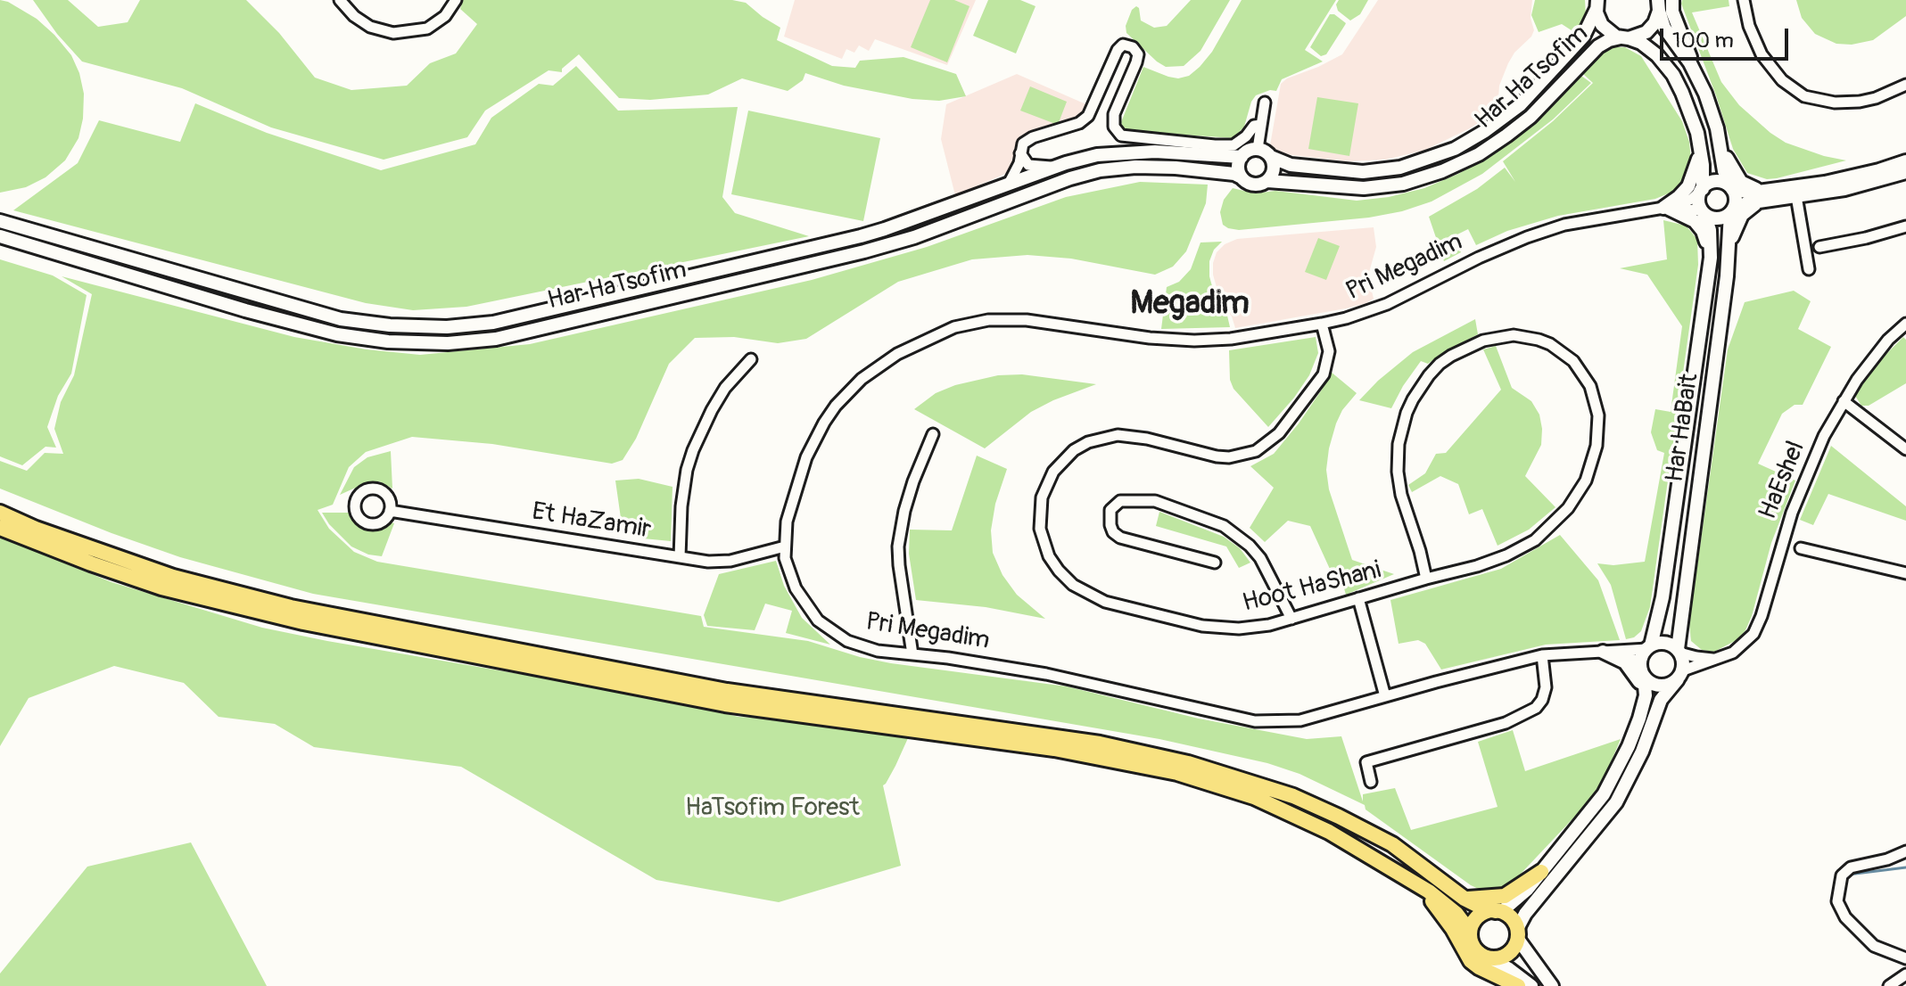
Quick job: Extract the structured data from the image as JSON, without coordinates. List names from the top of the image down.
{
  "streets": {
    "main road": ["Har HaTsofim", "Har HaBait"],
    "street": [
      "Pri Megadim",
      "HaEshel",
      "Et HaZamir",
      "Hoot HaShani"
    ]
  },
  "crossings": [
    ["Pri Megadim", "Har HaBait"],
    ["Pri Megadim", "HaEshel"],
    ["Pri Megadim", "Et HaZamir"],
    ["Pri Megadim", "Hoot HaShani"],
    ["Har HaBait", "HaEshel"]
  ],
  "districts": ["Megadim"],
  "parks": ["HaTsofim Forest"],
  "scale_bar": "100 m"
}
